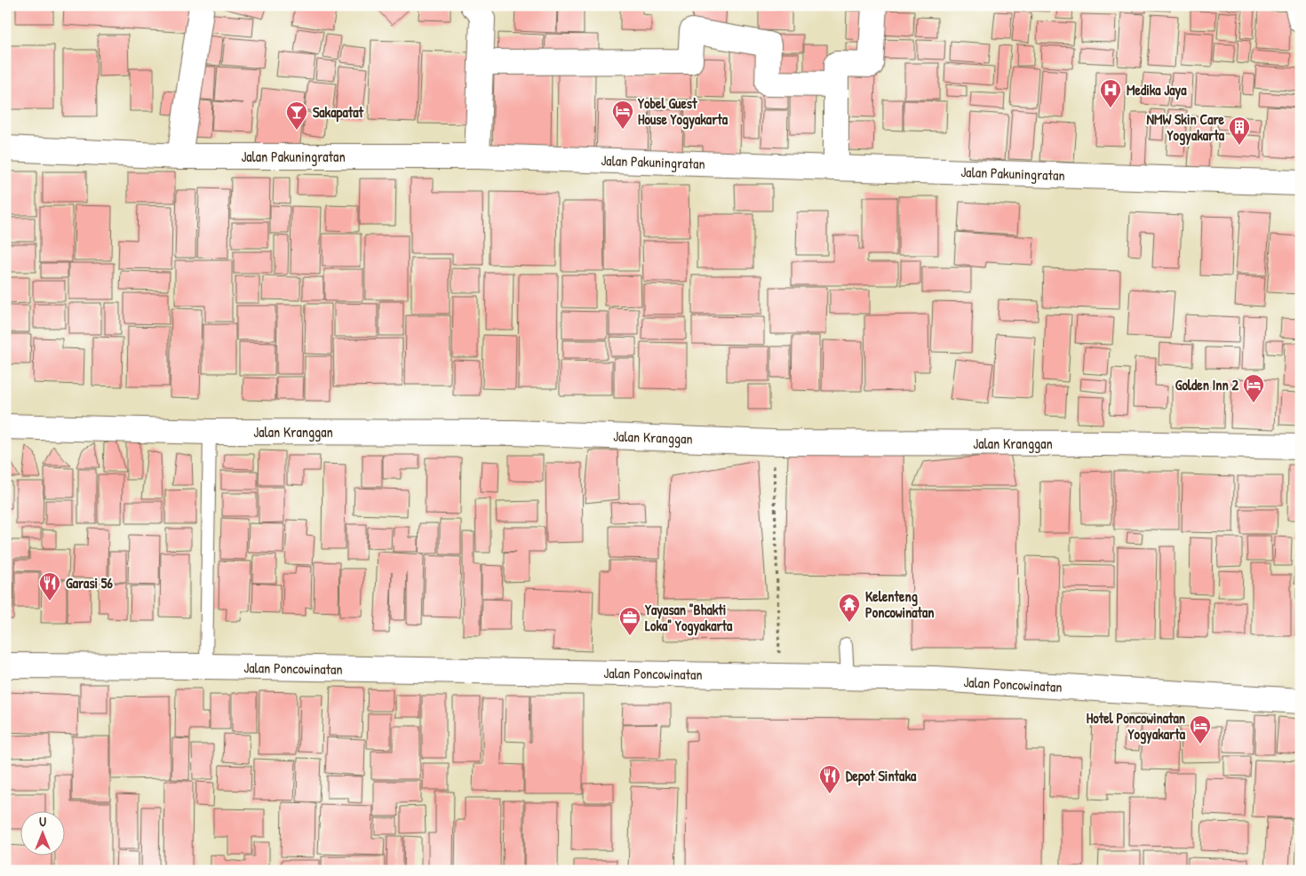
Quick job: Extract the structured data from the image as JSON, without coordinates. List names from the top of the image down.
{
  "streets": {
    "street": ["Jalan Pakuningratan", "Jalan Kranggan", "Jalan Poncowinatan"]
  },
  "places": {
    "hospital": ["Medika Jaya"],
    "hotel": ["Yobel Guest House Yogyakarta", "Golden Inn 2", "Hotel Poncowinatan Yogyakarta"],
    "bar": ["Sakapatat"],
    "building": ["NMW Skin Care Yogyakarta"],
    "restaurant": ["Garasi 56", "Depot Sintaka"],
    "temple": ["Kelenteng Poncowinatan"],
    "office": ["Yayasan \"Bhakti Loka\" Yogyakarta"]
  },
  "north": "top"
}
